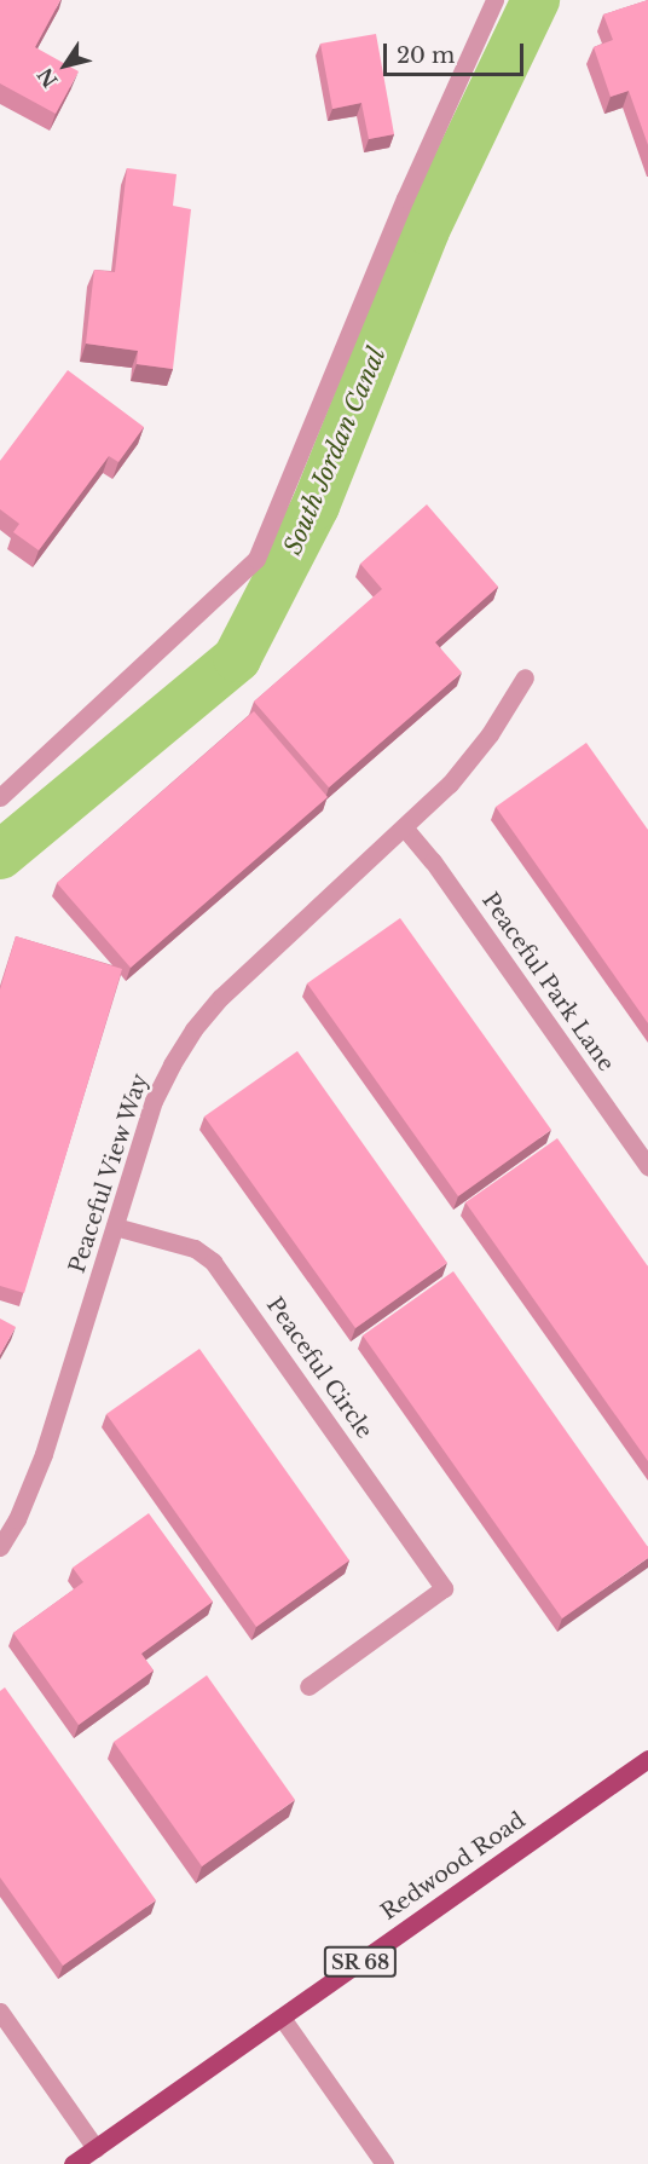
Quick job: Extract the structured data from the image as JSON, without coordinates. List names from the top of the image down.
{
  "streets": {
    "main road": ["Redwood Road", "SR 68"],
    "street": ["Peaceful Park Lane", "Peaceful View Way", "Peaceful Circle"]
  },
  "crossings": [
    ["Peaceful Park Lane", "Peaceful View Way"],
    ["Peaceful View Way", "Peaceful Circle"]
  ],
  "water": ["South Jordan Canal"],
  "scale_bar": "20 m",
  "north": "bottom left"
}
